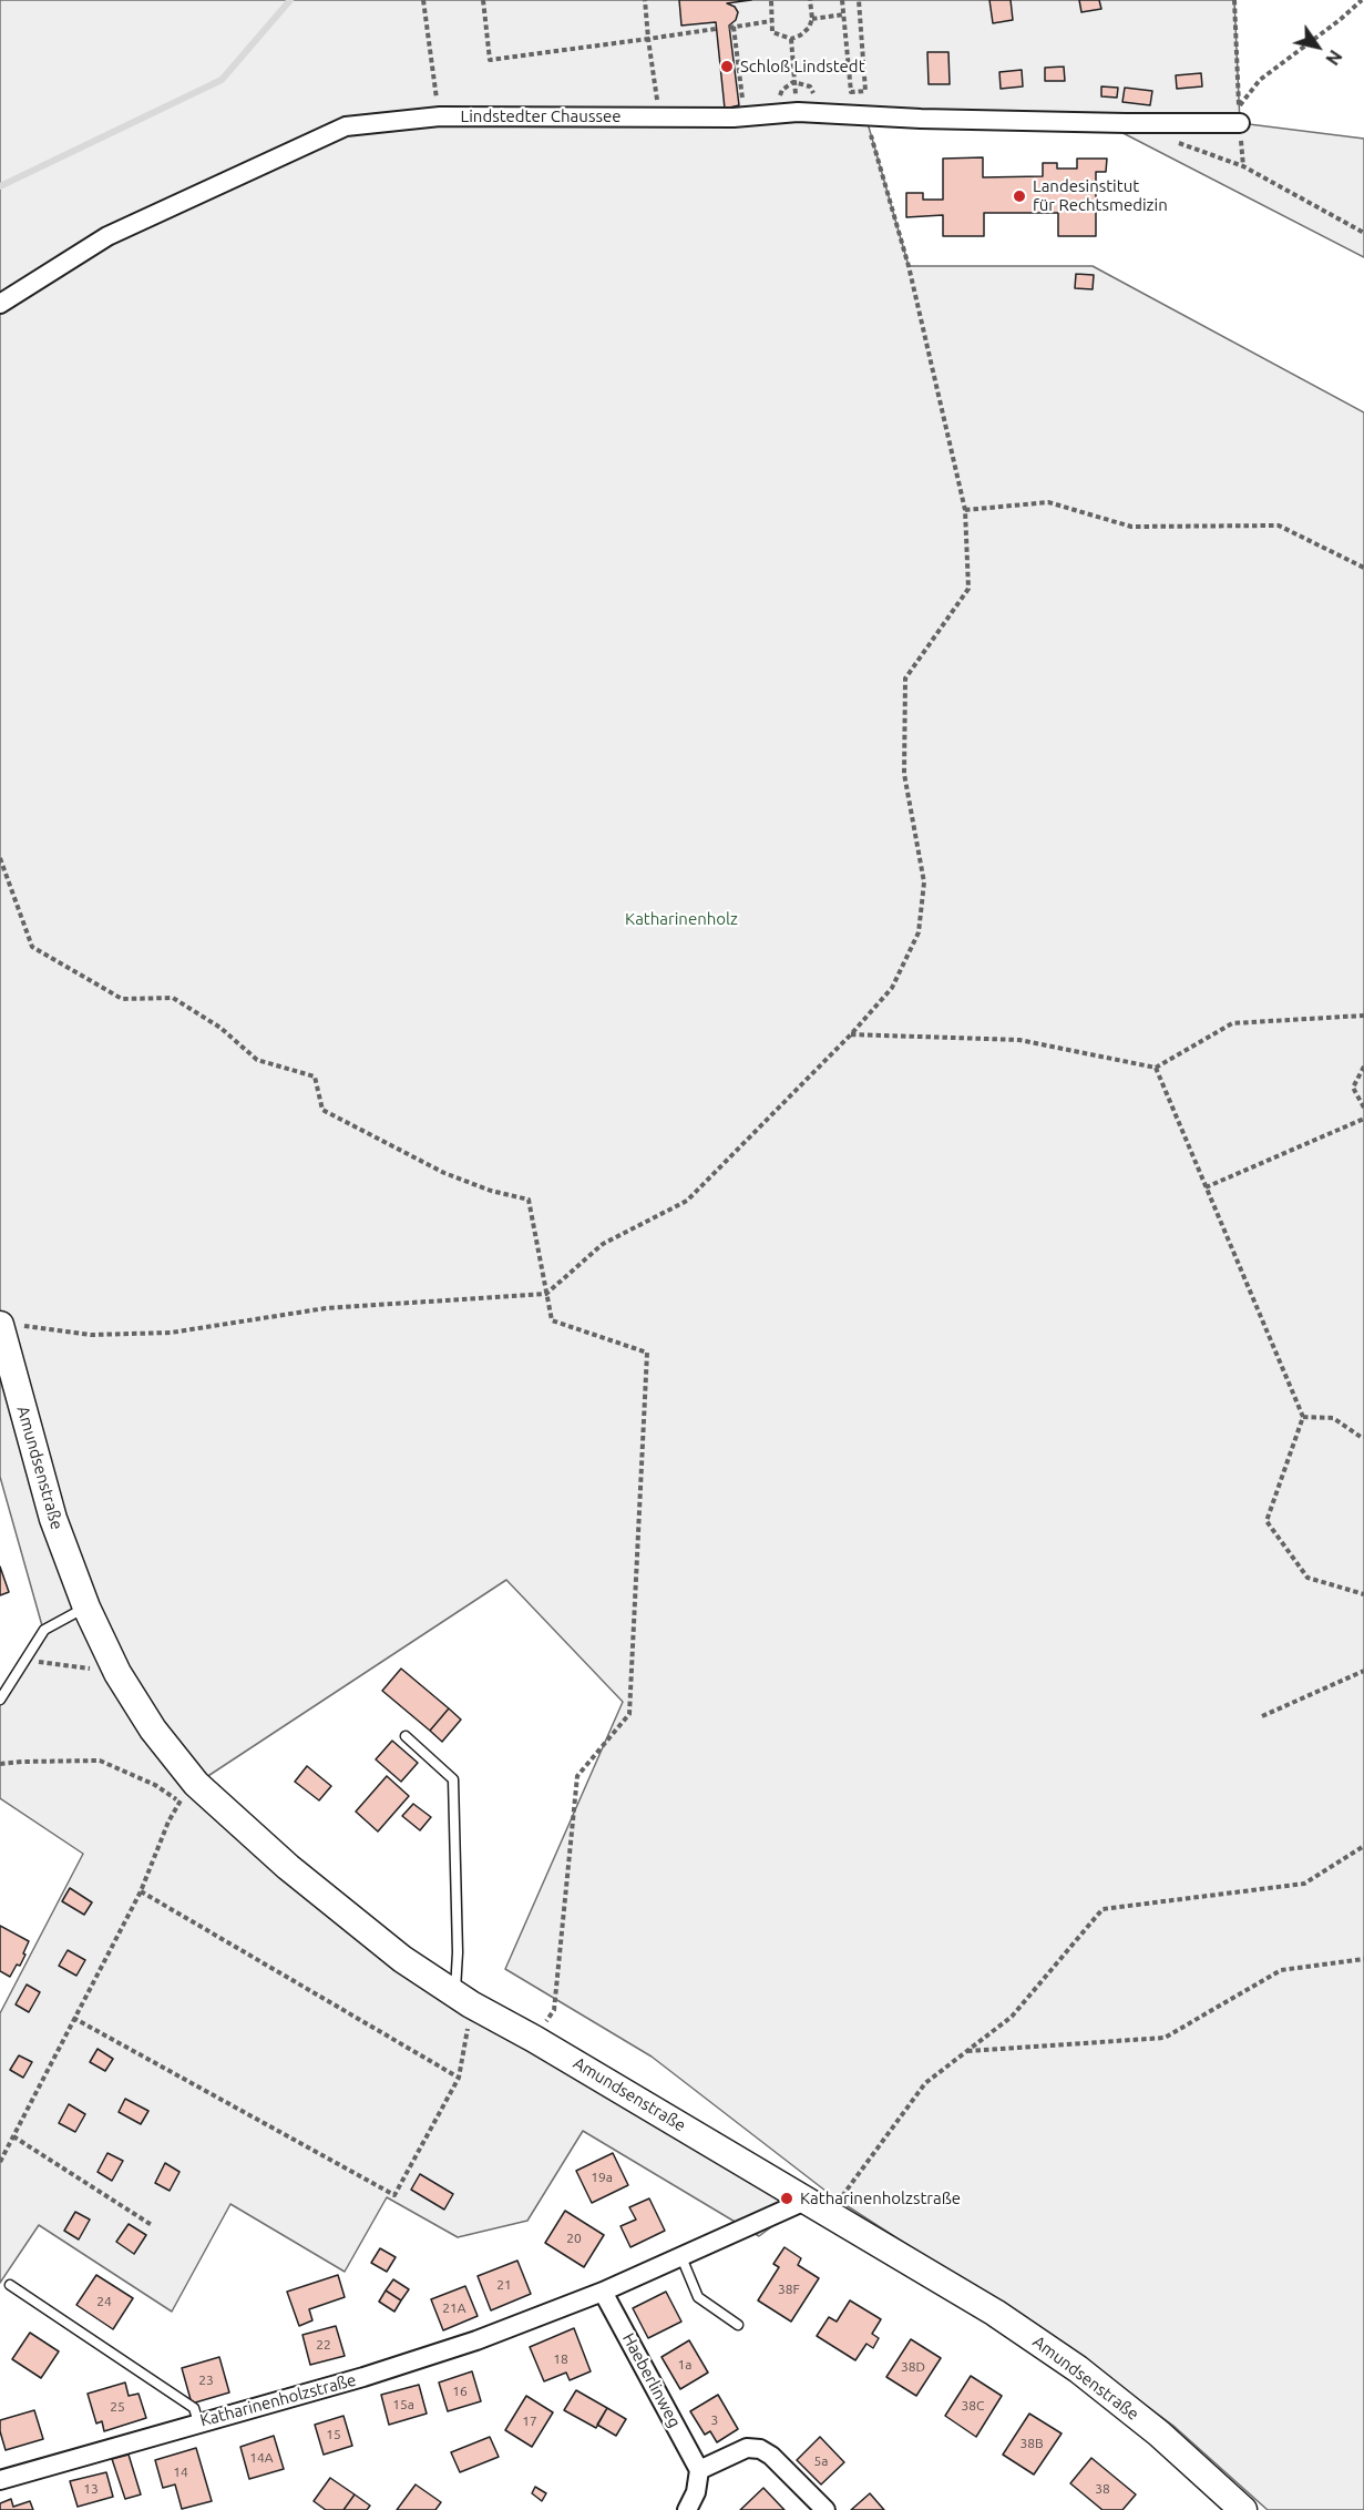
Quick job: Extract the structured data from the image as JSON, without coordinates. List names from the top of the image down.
{
  "streets": {
    "street": [
      "Lindstedter Chaussee",
      "Amundsenstraße",
      "Haeberlinweg",
      "Katharinenholzstraße"
    ]
  },
  "crossings": [
    ["Amundsenstraße", "Katharinenholzstraße"],
    ["Haeberlinweg", "Katharinenholzstraße"]
  ],
  "parks": ["Katharinenholz"],
  "places": ["Schloß Lindstedt", "Landesinstitut für Rechtsmedizin", "Katharinenholzstraße"],
  "house_numbers": [
    "19a",
    "20",
    "21",
    "38F",
    "24",
    "21A",
    "22",
    "18",
    "1a",
    "38D",
    "23",
    "16",
    "15a",
    "38C",
    "25",
    "3",
    "17",
    "15",
    "38B",
    "14A",
    "5a",
    "14",
    "13",
    "38"
  ],
  "north": "bottom right"
}
